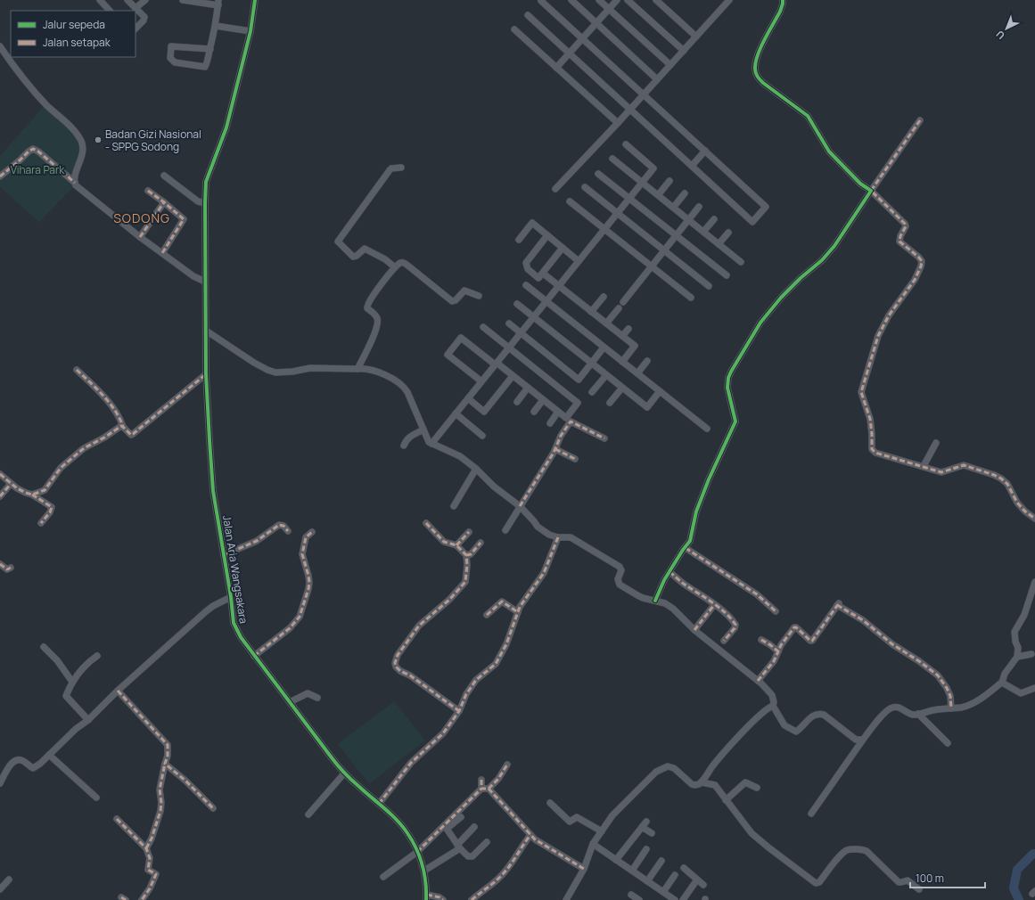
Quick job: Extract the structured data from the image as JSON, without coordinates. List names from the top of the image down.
{
  "streets": {
    "street": ["Jalan Aria Wangsakara"]
  },
  "districts": ["SODONG"],
  "parks": ["Vihara Park"],
  "places": ["Badan Gizi Nasional - SPPG Sodong"],
  "legend": ["Jalur sepeda", "Jalan setapak"],
  "scale_bar": "100 m",
  "north": "bottom left"
}
